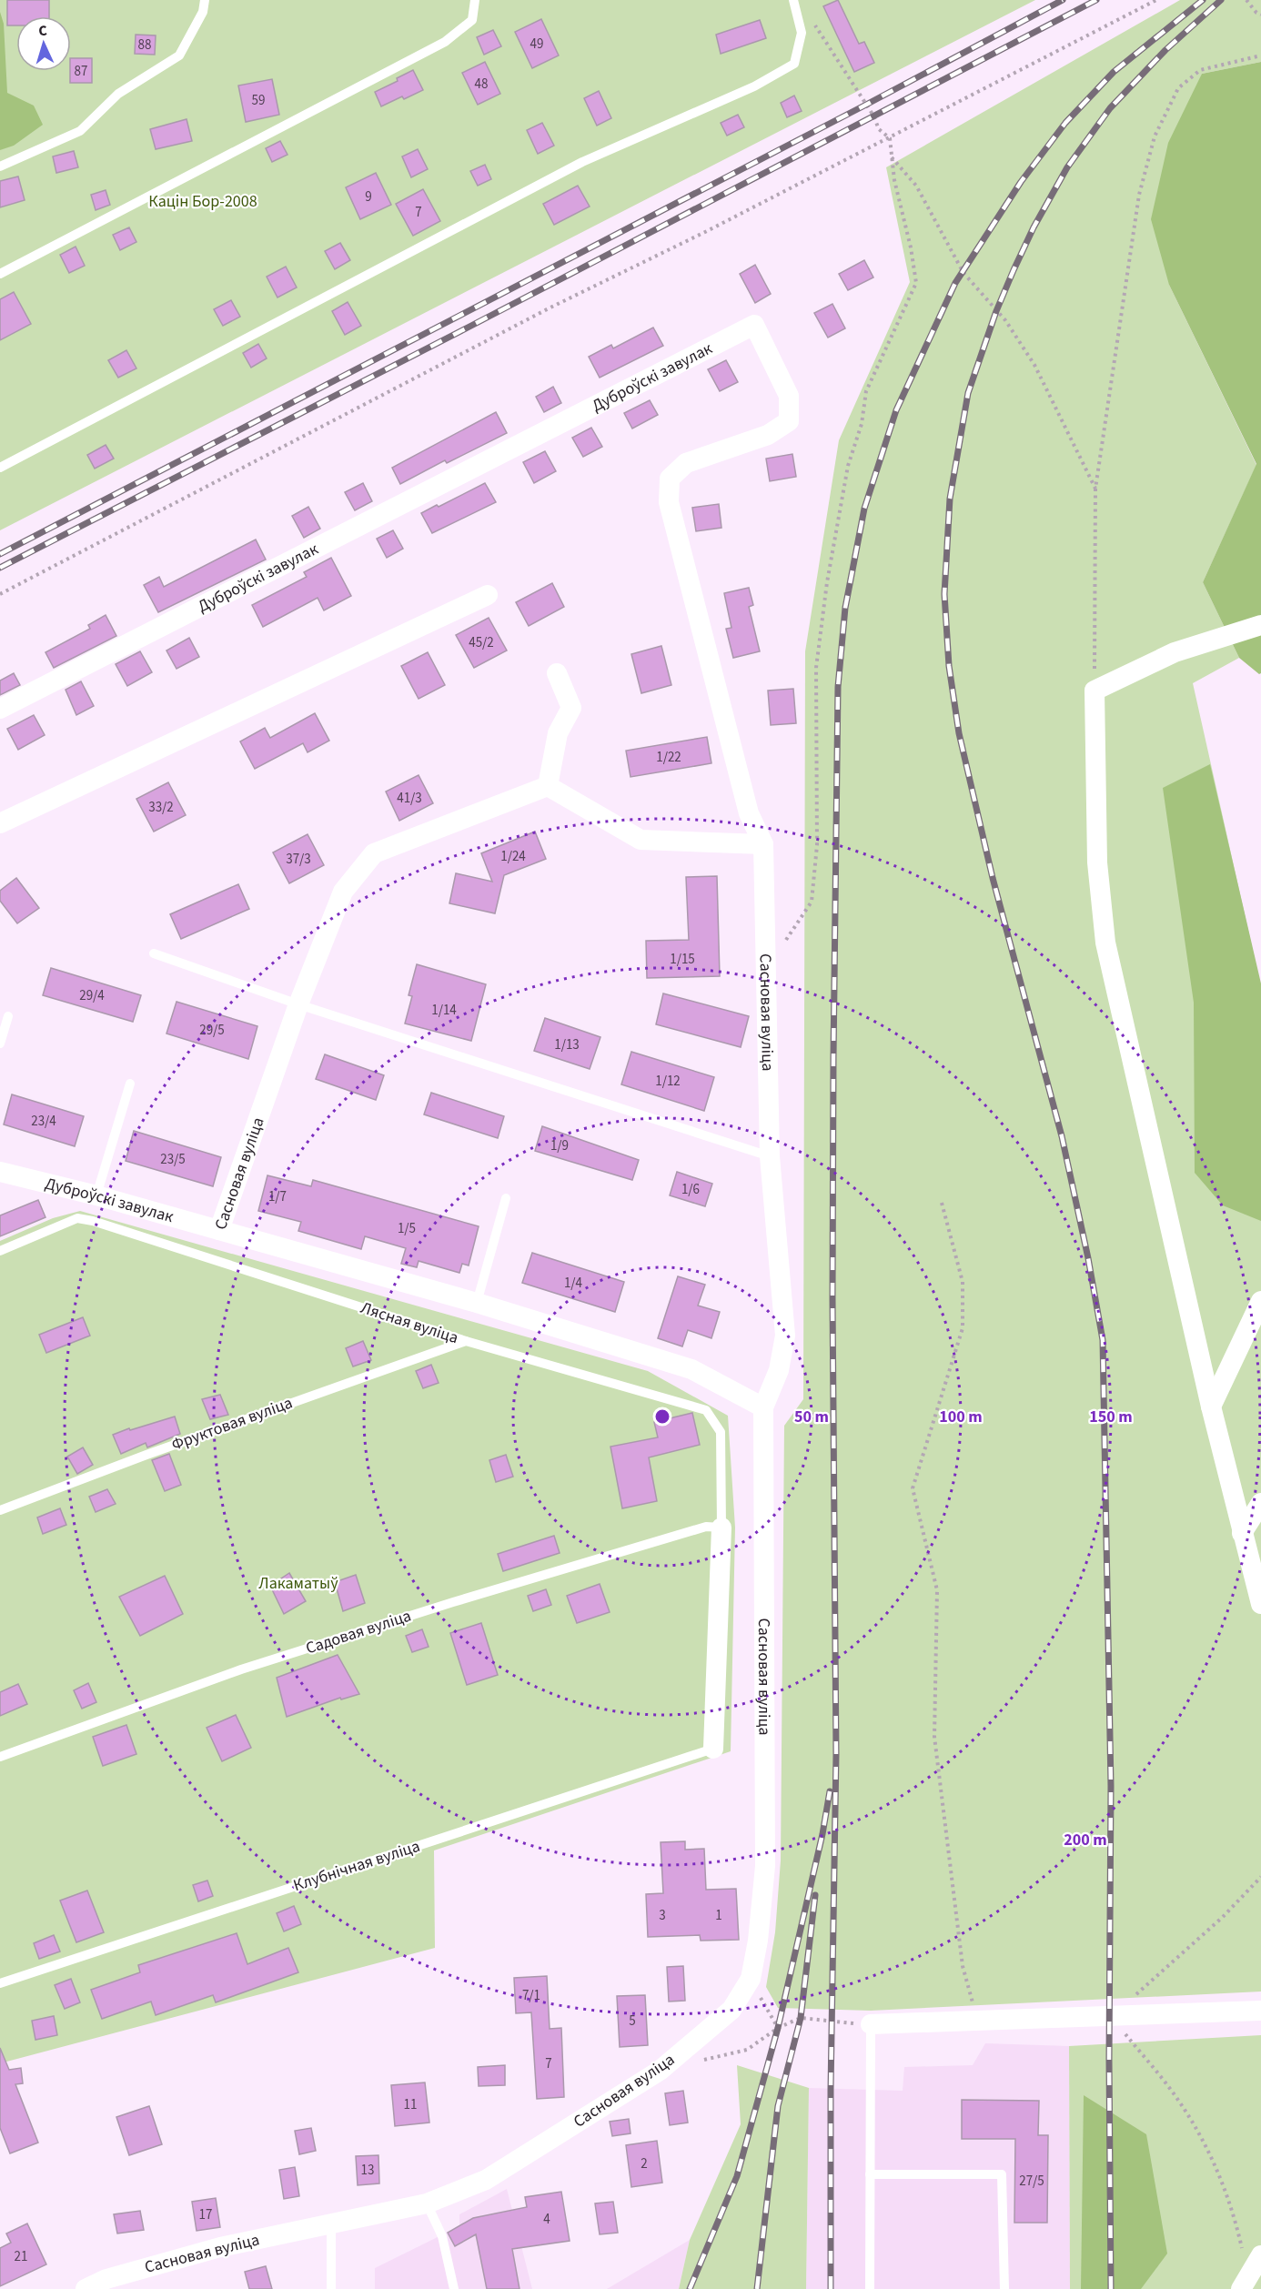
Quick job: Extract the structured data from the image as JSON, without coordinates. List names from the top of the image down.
{
  "streets": {
    "street": ["Дуброўскі завулак", "Сасновая вуліца"],
    "lane": [
      "Лясная вуліца",
      "Фруктовая вуліца",
      "Садовая вуліца",
      "Клубнічная вуліца"
    ]
  },
  "crossings": [
    ["Дуброўскі завулак", "Сасновая вуліца"],
    ["Лясная вуліца", "Фруктовая вуліца"],
    ["Лясная вуліца", "Садовая вуліца"]
  ],
  "parks": ["Кацін Бор-2008", "Лакаматыў"],
  "house_numbers": [
    "49",
    "88",
    "87",
    "48",
    "59",
    "9",
    "7",
    "45/2",
    "1/22",
    "41/3",
    "33/2",
    "1/24",
    "37/3",
    "1/15",
    "29/4",
    "1/14",
    "29/5",
    "1/13",
    "1/12",
    "23/4",
    "1/9",
    "23/5",
    "1/6",
    "1/7",
    "1/5",
    "1/4",
    "3",
    "1",
    "7/1",
    "5",
    "7",
    "11",
    "2",
    "13",
    "27/5",
    "17",
    "4",
    "21"
  ],
  "north": "top",
  "rings": [
    "50 m",
    "100 m",
    "150 m",
    "200 m"
  ]
}
